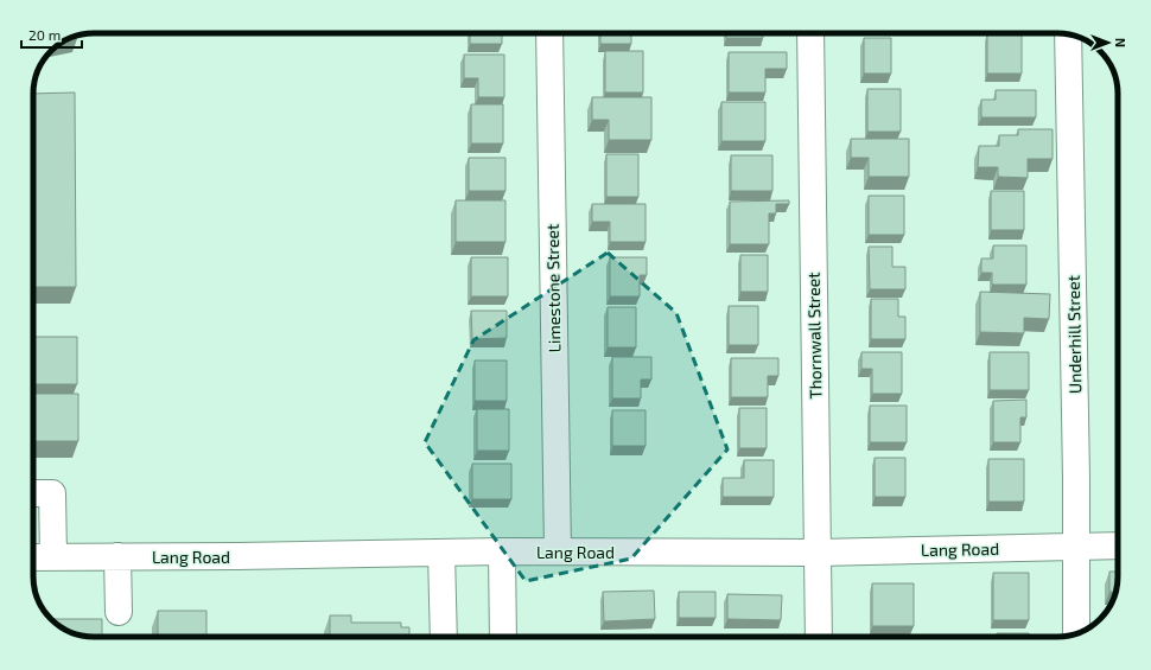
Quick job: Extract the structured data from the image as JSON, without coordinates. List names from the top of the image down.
{
  "streets": {
    "street": [
      "Limestone Street",
      "Underhill Street",
      "Thornwall Street",
      "Lang Road"
    ]
  },
  "crossings": [
    ["Limestone Street", "Lang Road"],
    ["Underhill Street", "Lang Road"],
    ["Thornwall Street", "Lang Road"]
  ],
  "scale_bar": "20 m",
  "north": "right"
}
